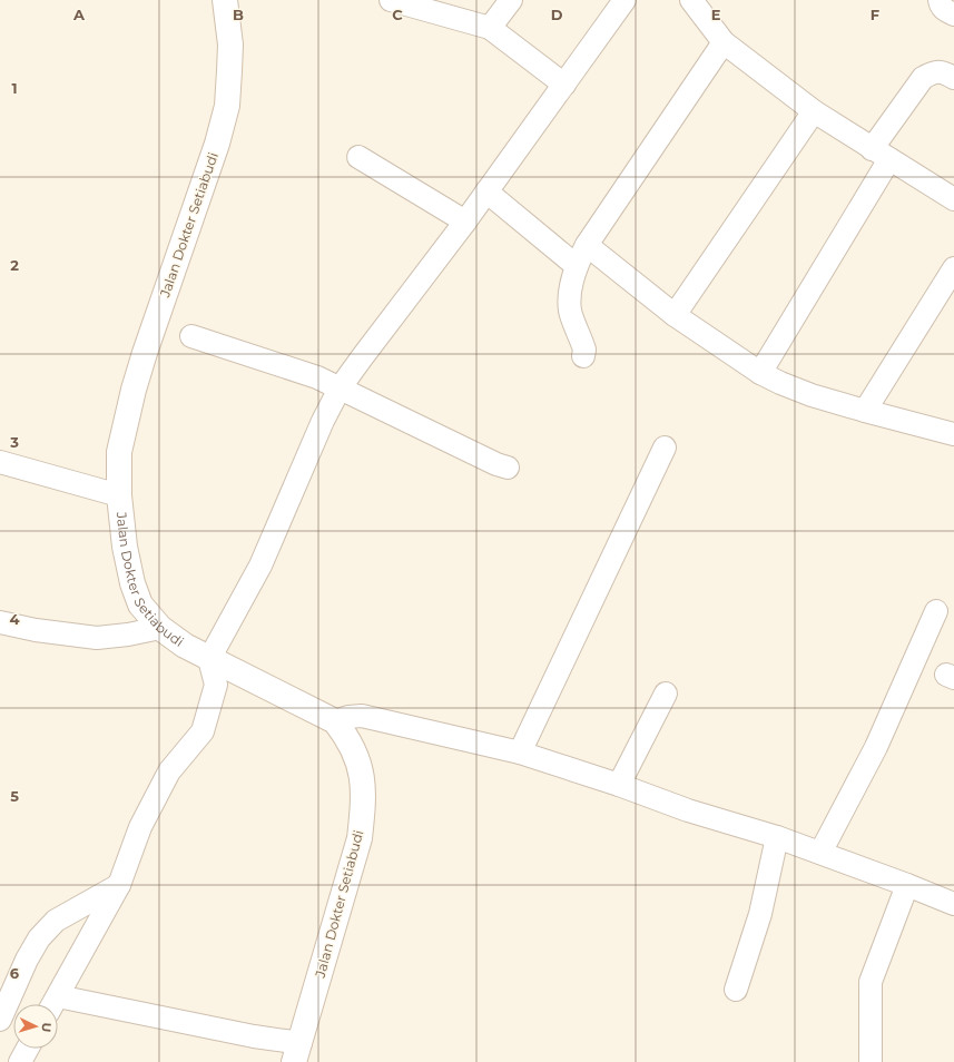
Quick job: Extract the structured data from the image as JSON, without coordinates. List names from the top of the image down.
{
  "streets": {
    "main road": ["Jalan Dokter Setiabudi"]
  },
  "north": "right",
  "grid": {
    "columns": [
      "A",
      "B",
      "C",
      "D",
      "E",
      "F"
    ],
    "rows": [
      "1",
      "2",
      "3",
      "4",
      "5",
      "6"
    ]
  }
}
